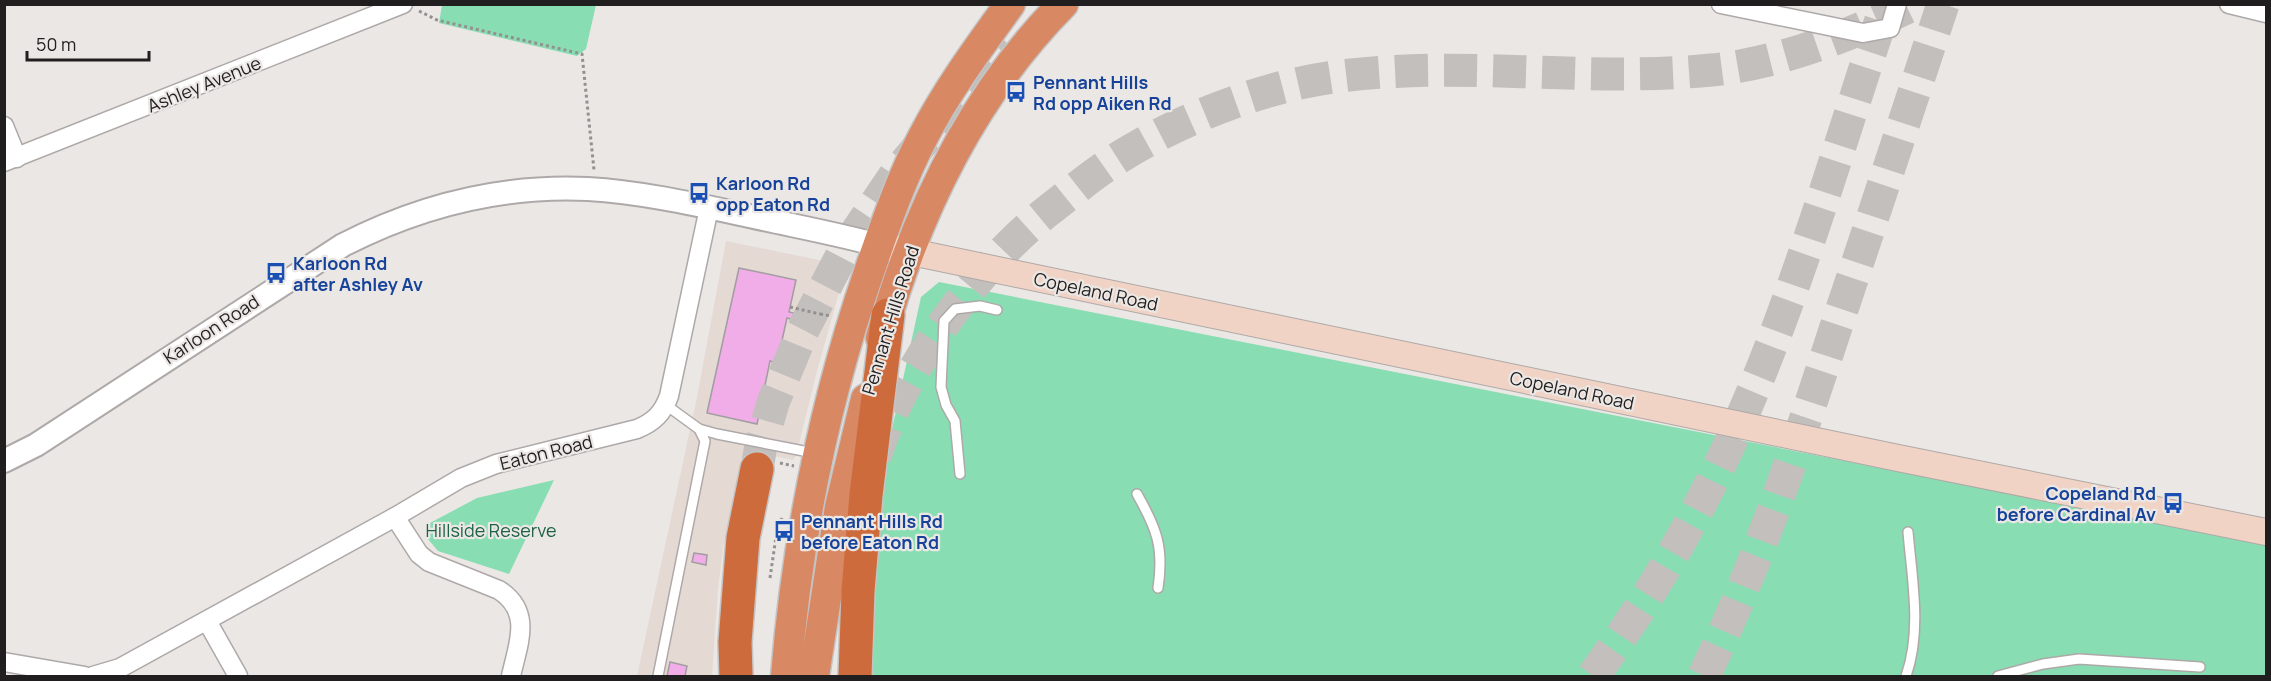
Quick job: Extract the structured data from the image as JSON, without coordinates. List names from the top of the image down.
{
  "streets": {
    "highway": ["Pennant Hills Road"],
    "main road": ["Copeland Road"],
    "street": ["Ashley Avenue", "Karloon Road", "Eaton Road"]
  },
  "crossings": [
    ["Copeland Road", "Pennant Hills Road"]
  ],
  "parks": ["Hillside Reserve"],
  "places": {
    "bus stop": [
      "Pennant Hills Rd opp Aiken Rd",
      "Karloon Rd opp Eaton Rd",
      "Karloon Rd after Ashley Av",
      "Copeland Rd before Cardinal Av",
      "Pennant Hills Rd before Eaton Rd"
    ]
  },
  "scale_bar": "50 m"
}
